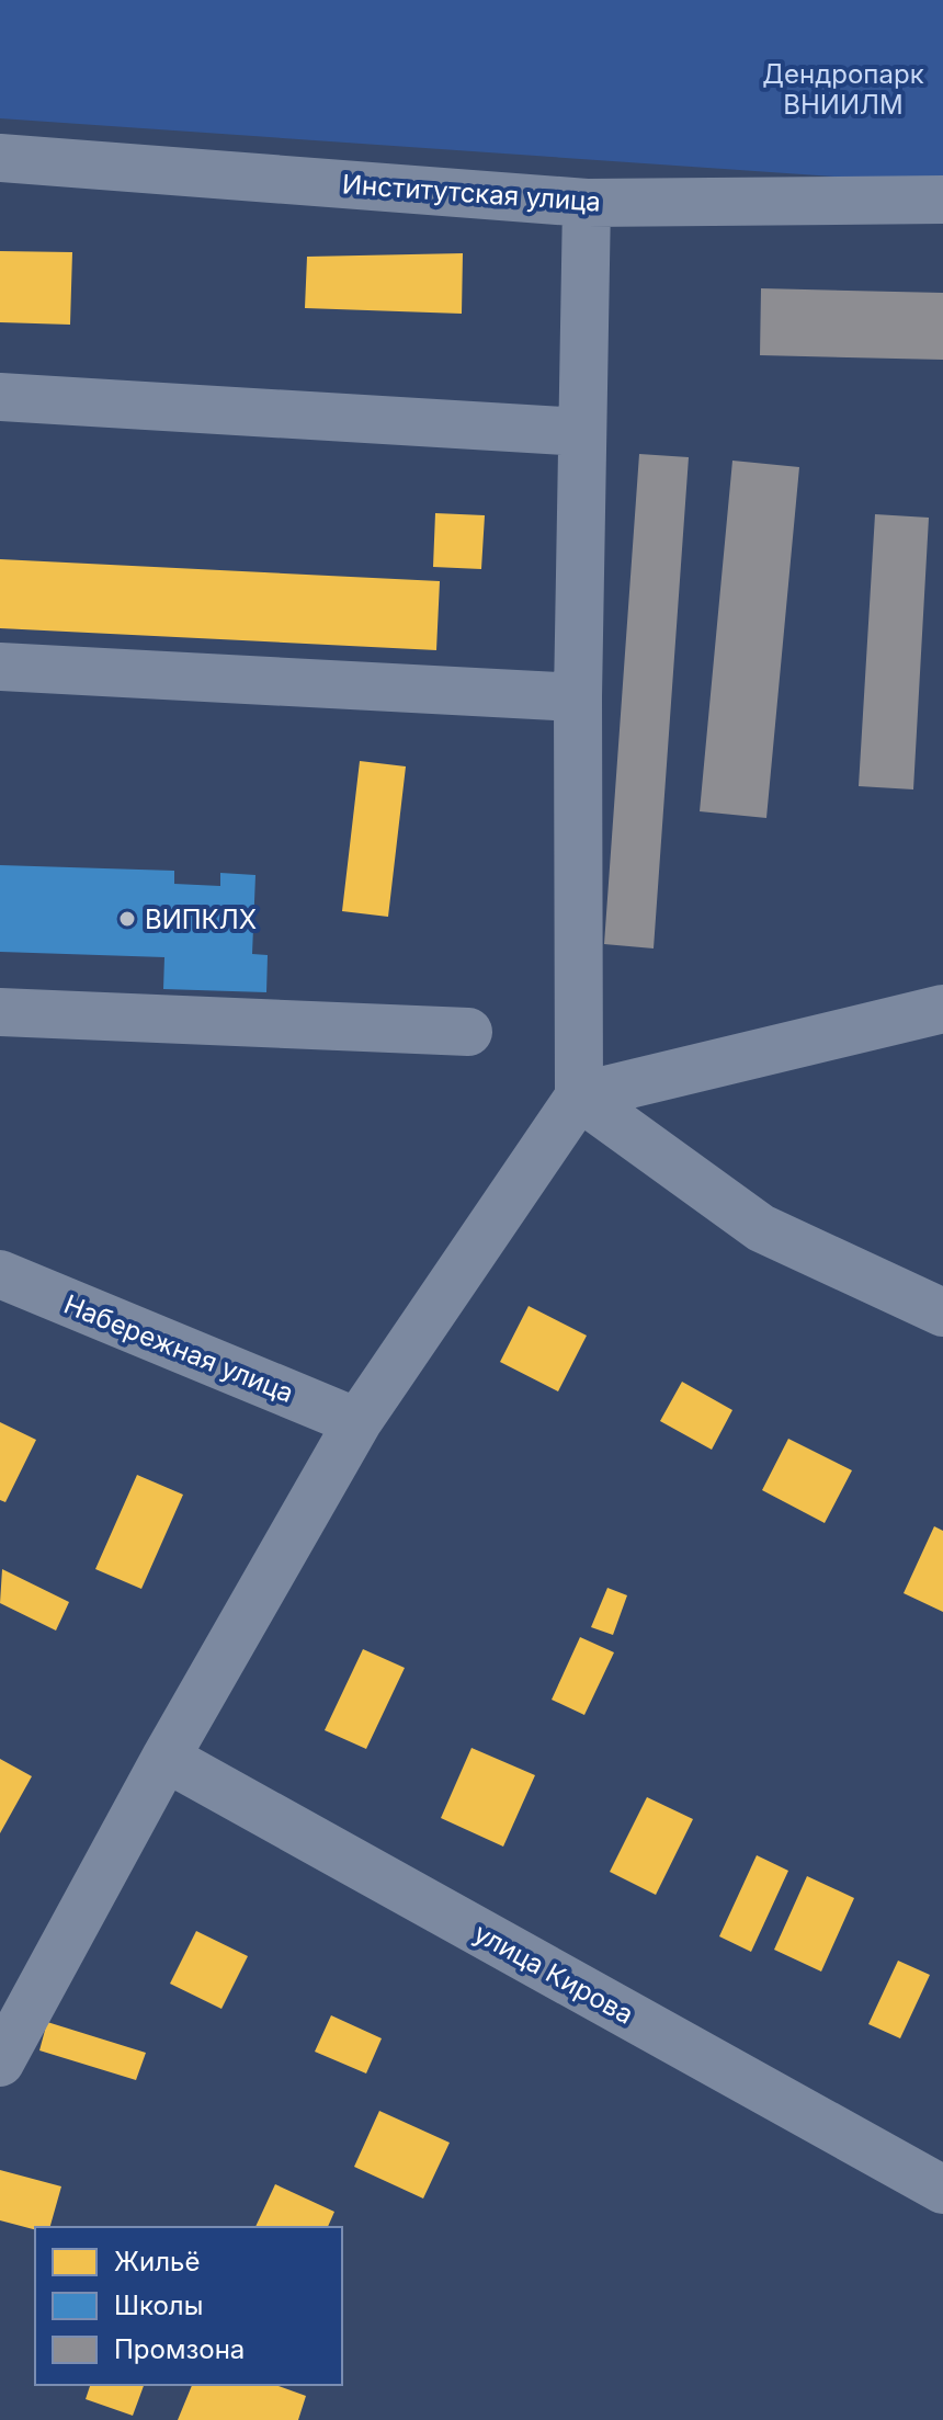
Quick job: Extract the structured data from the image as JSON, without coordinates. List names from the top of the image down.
{
  "streets": {
    "street": ["Институтская улица", "Набережная улица", "улица Кирова"]
  },
  "parks": ["Дендропарк ВНИИЛМ"],
  "places": ["ВИПКЛХ"],
  "legend": ["Жильё", "Школы", "Промзона"]
}
